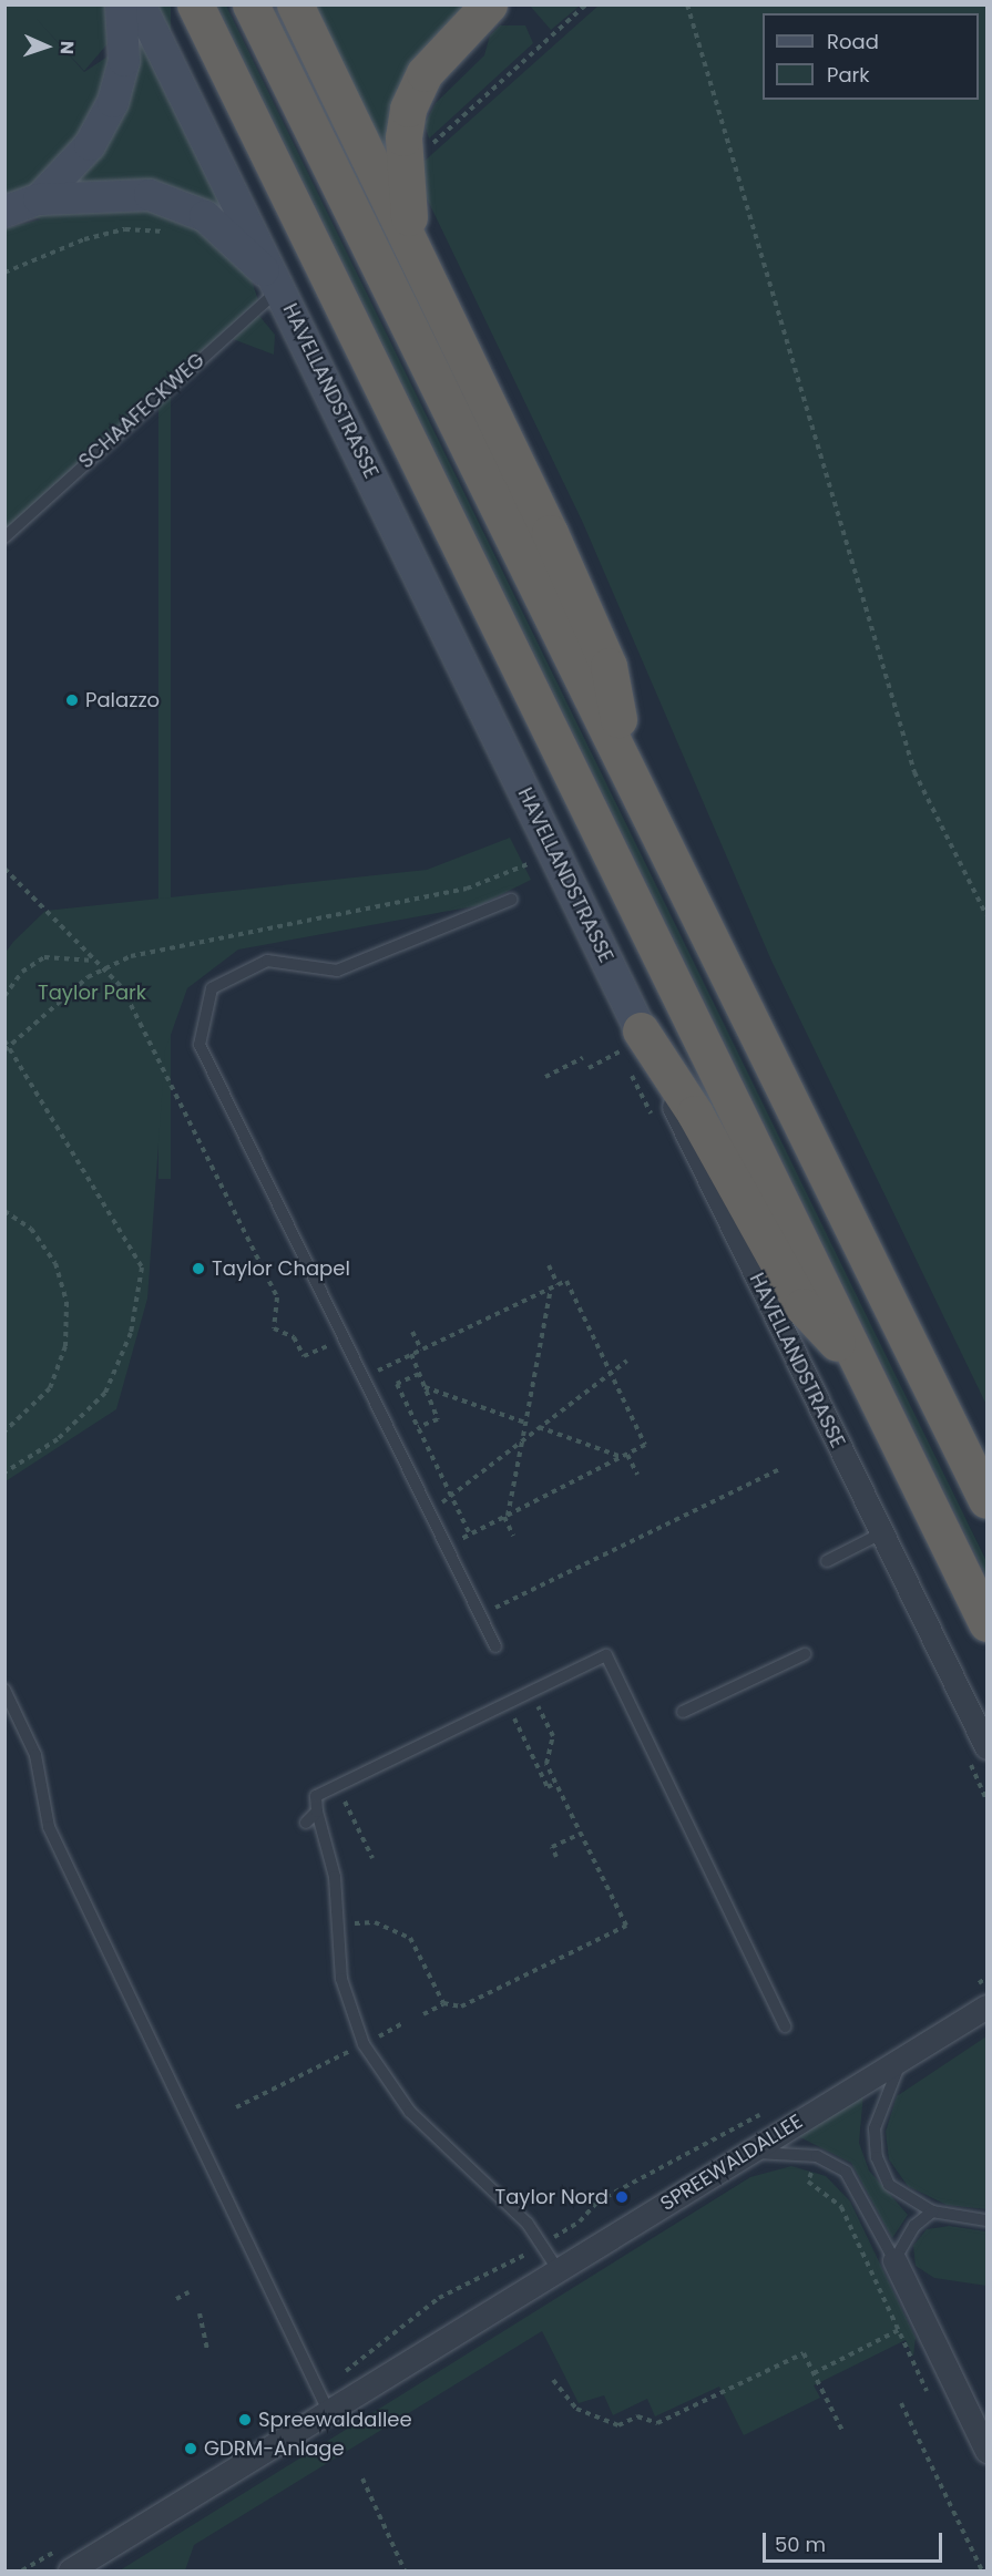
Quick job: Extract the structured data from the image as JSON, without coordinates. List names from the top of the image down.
{
  "streets": {
    "main road": ["HAVELLANDSTRASSE"],
    "street": ["SPREEWALDALLEE"],
    "lane": ["SCHAAFECKWEG"]
  },
  "crossings": [
    ["HAVELLANDSTRASSE", "SCHAAFECKWEG"]
  ],
  "parks": ["Taylor Park"],
  "places": [
    "Palazzo",
    "Taylor Chapel",
    "Taylor Nord",
    "Spreewaldallee",
    "GDRM-Anlage"
  ],
  "legend": ["Road", "Park"],
  "scale_bar": "50 m",
  "north": "right"
}
